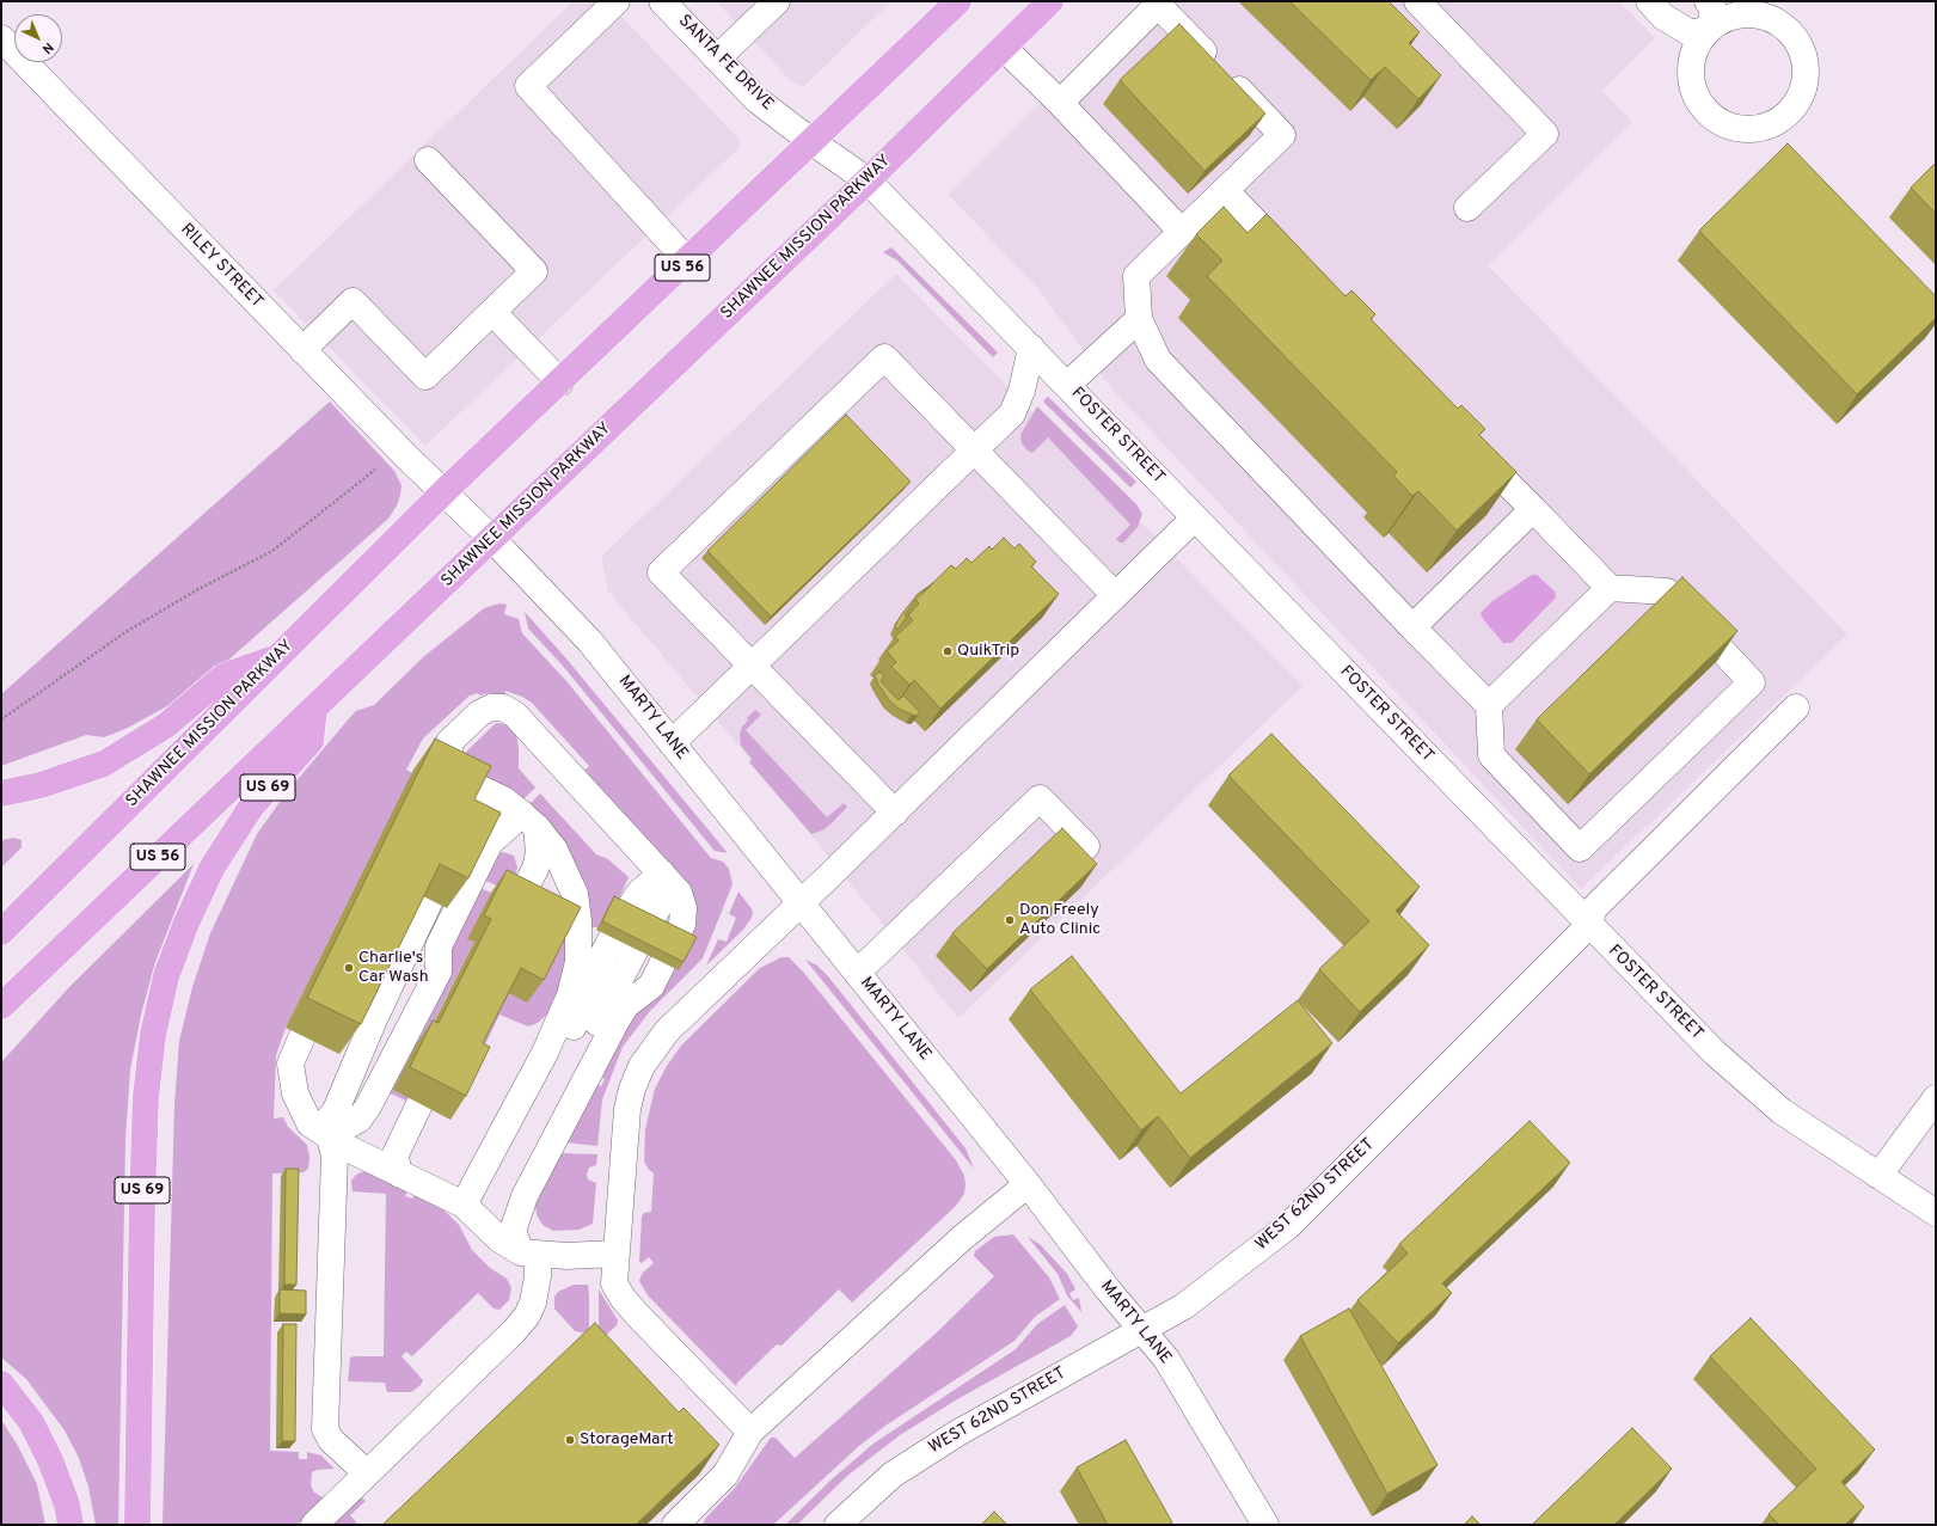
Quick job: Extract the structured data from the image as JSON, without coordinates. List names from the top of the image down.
{
  "streets": {
    "highway": ["SHAWNEE MISSION PARKWAY", "US 56", "US 69"],
    "street": [
      "SANTA FE DRIVE",
      "RILEY STREET",
      "FOSTER STREET",
      "MARTY LANE",
      "WEST 62ND STREET"
    ]
  },
  "crossings": [
    ["SANTA FE DRIVE", "SHAWNEE MISSION PARKWAY"],
    ["SANTA FE DRIVE", "FOSTER STREET"],
    ["SHAWNEE MISSION PARKWAY", "RILEY STREET"],
    ["SHAWNEE MISSION PARKWAY", "FOSTER STREET"],
    ["SHAWNEE MISSION PARKWAY", "MARTY LANE"],
    ["SHAWNEE MISSION PARKWAY", "US 69"],
    ["RILEY STREET", "MARTY LANE"],
    ["FOSTER STREET", "WEST 62ND STREET"],
    ["MARTY LANE", "WEST 62ND STREET"]
  ],
  "places": [
    "QuikTrip",
    "Don Freely Auto Clinic",
    "Charlie's Car Wash",
    "StorageMart"
  ],
  "north": "bottom right"
}
